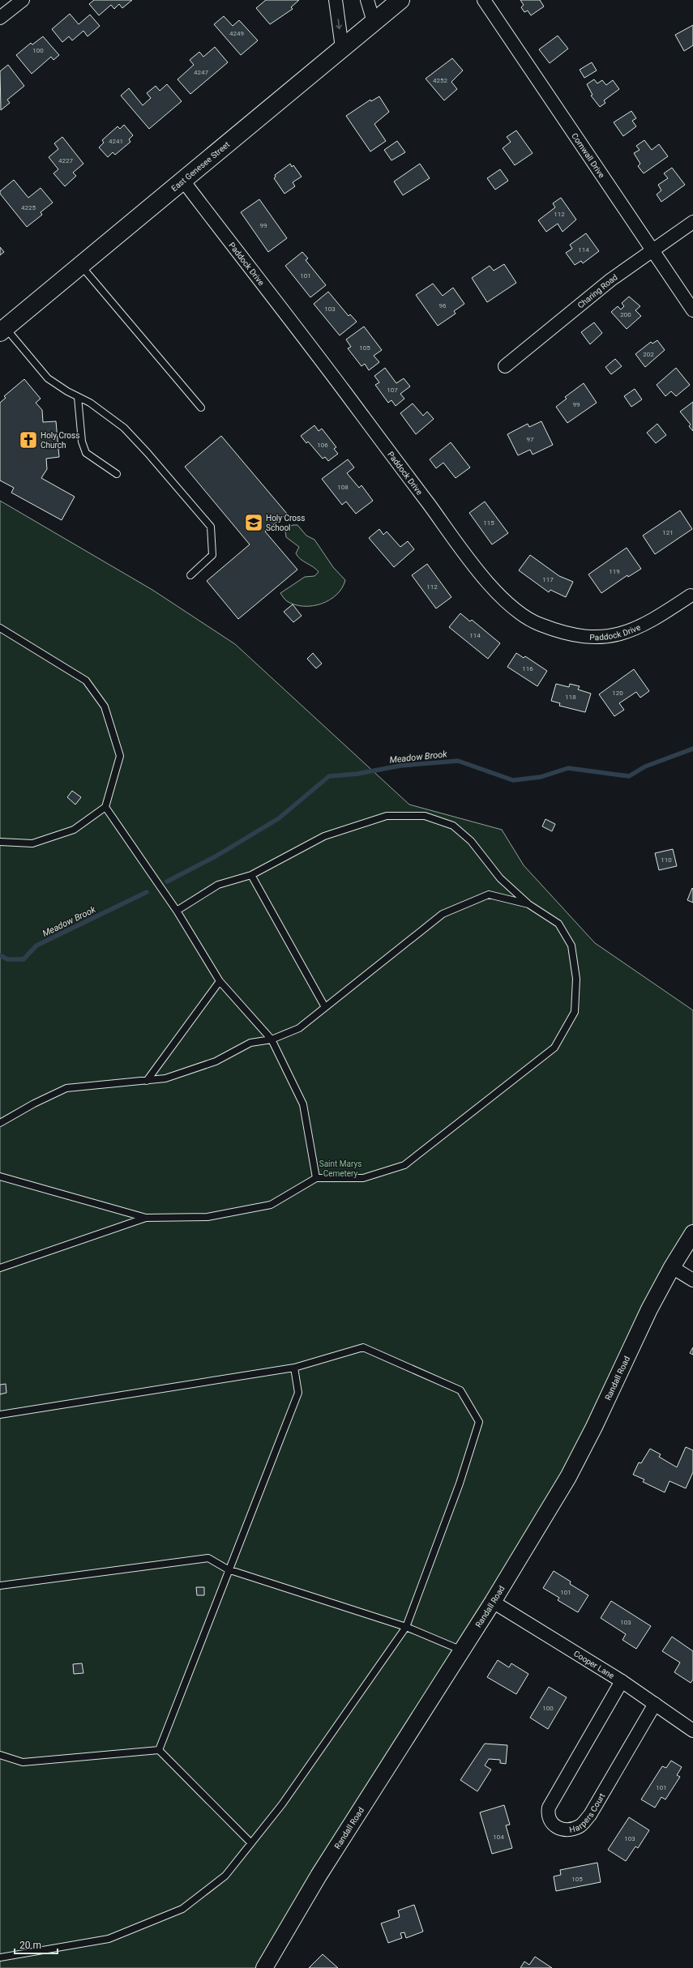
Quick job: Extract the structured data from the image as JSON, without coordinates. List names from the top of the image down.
{
  "streets": {
    "main road": ["East Genesee Street"],
    "street": [
      "Cornwall Drive",
      "Paddock Drive",
      "Charing Road",
      "Randall Road",
      "Cooper Lane",
      "Harpers Court"
    ]
  },
  "crossings": [
    ["Cornwall Drive", "Charing Road"],
    ["East Genesee Street", "Paddock Drive"],
    ["Randall Road", "Cooper Lane"],
    ["Cooper Lane", "Harpers Court"]
  ],
  "water": ["Meadow Brook"],
  "parks": ["Saint Marys Cemetery"],
  "places": {
    "church": ["Holy Cross Church"],
    "school or university": ["Holy Cross School"]
  },
  "house_numbers": [
    "4249",
    "100",
    "4247",
    "4252",
    "4241",
    "4227",
    "4225",
    "112",
    "99",
    "114",
    "101",
    "96",
    "103",
    "200",
    "105",
    "202",
    "107",
    "99",
    "97",
    "106",
    "108",
    "115",
    "121",
    "119",
    "117",
    "112",
    "114",
    "116",
    "120",
    "118",
    "110",
    "101",
    "103",
    "100",
    "101",
    "104",
    "103",
    "105"
  ],
  "scale_bar": "20 m"
}
